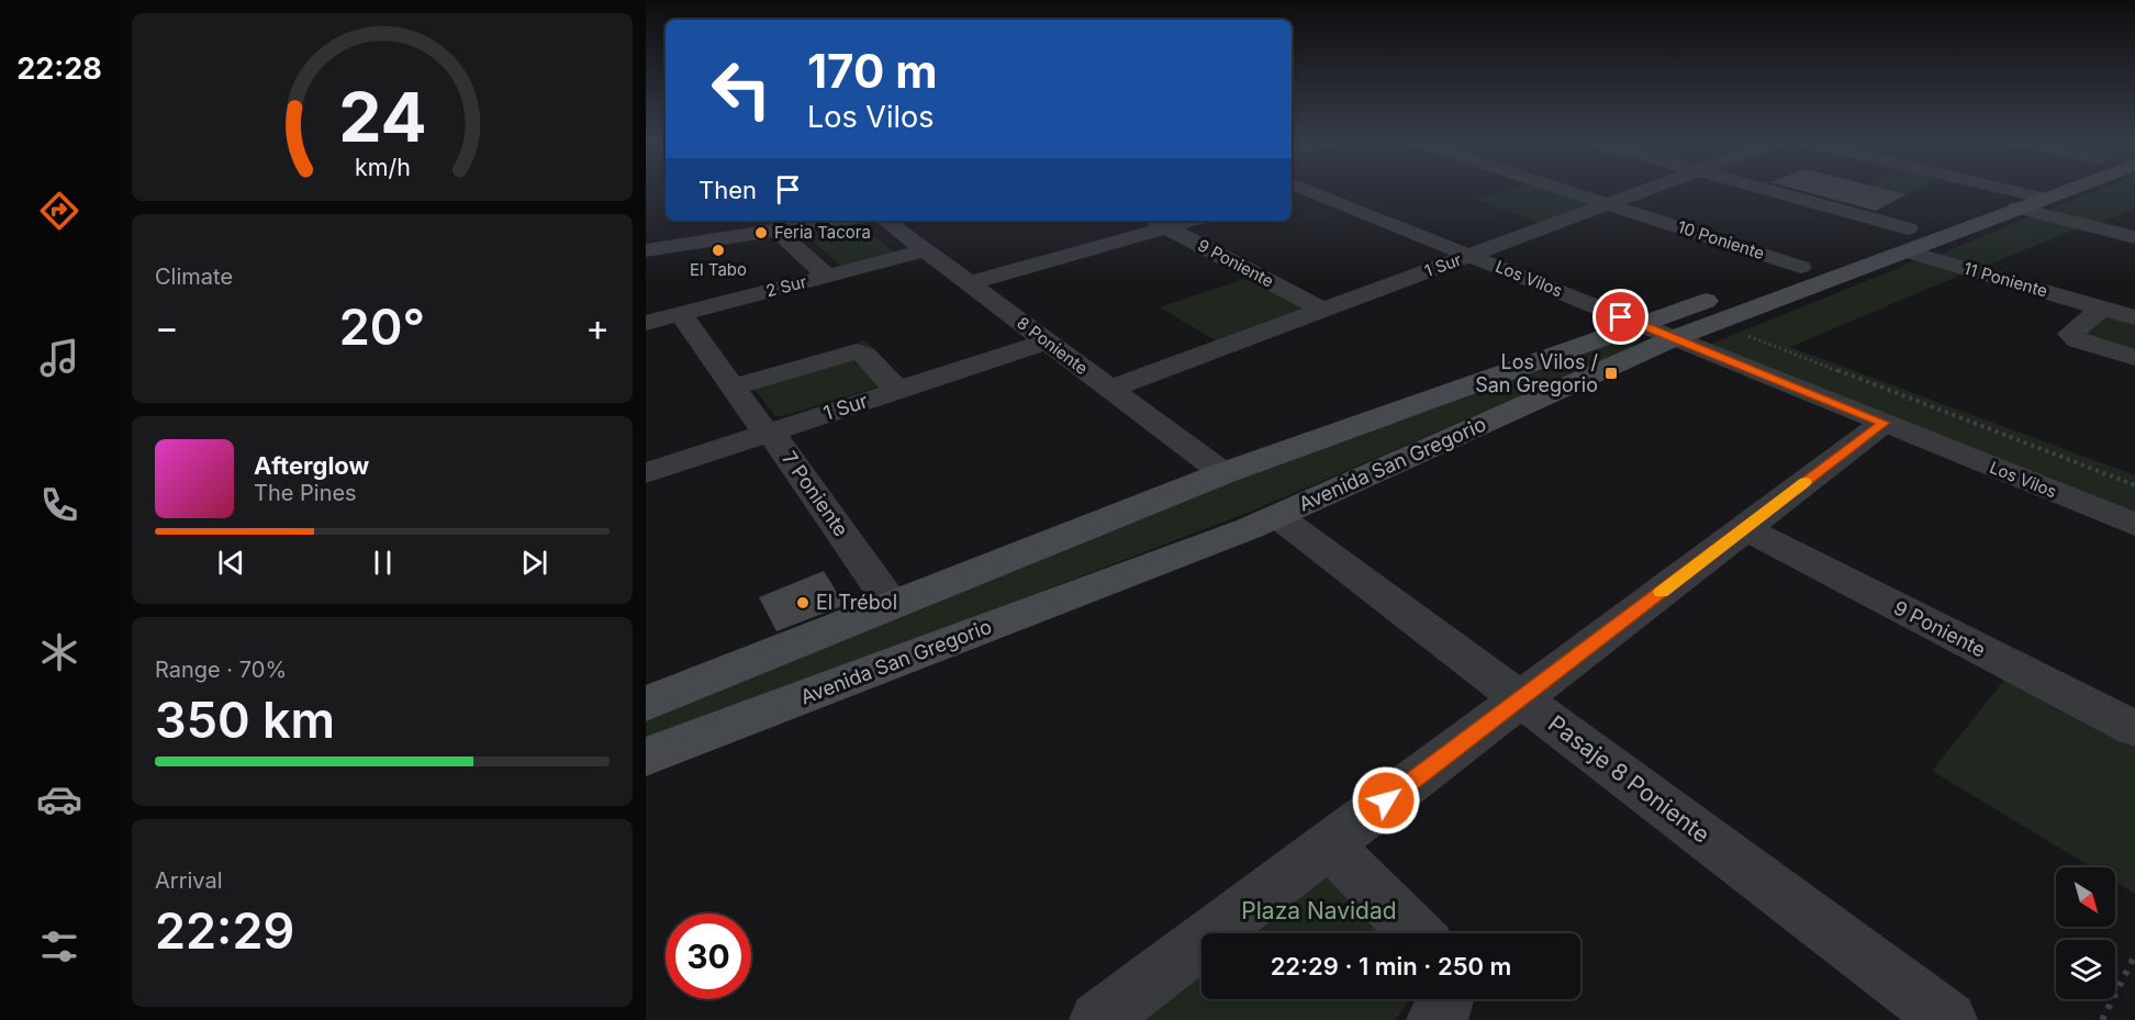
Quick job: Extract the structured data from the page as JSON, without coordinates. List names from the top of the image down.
{
  "streets": {
    "main road": ["Avenida San Gregorio"],
    "street": [
      "10 Poniente",
      "9 Poniente",
      "1 Sur",
      "Los Vilos",
      "11 Poniente",
      "2 Sur",
      "8 Poniente",
      "7 Poniente",
      "Pasaje 8 Poniente"
    ]
  },
  "crossings": [
    ["10 Poniente", "1 Sur"],
    ["10 Poniente", "Avenida San Gregorio"],
    ["9 Poniente", "1 Sur"],
    ["1 Sur", "Los Vilos"],
    ["1 Sur", "8 Poniente"],
    ["1 Sur", "7 Poniente"],
    ["Los Vilos", "Avenida San Gregorio"],
    ["11 Poniente", "Avenida San Gregorio"],
    ["2 Sur", "8 Poniente"],
    ["2 Sur", "7 Poniente"],
    ["8 Poniente", "Avenida San Gregorio"],
    ["Avenida San Gregorio", "7 Poniente"],
    ["Avenida San Gregorio", "Pasaje 8 Poniente"]
  ],
  "parks": ["Plaza Navidad"],
  "places": {
    "other": ["Feria Tacora", "El Tabo", "El Trébol"],
    "transit": ["Los Vilos / San Gregorio"]
  },
  "north": "bottom right",
  "page": {
    "tabs": "22:28",
    "turn": ["170 m", "Los Vilos"],
    "then": "Then",
    "tile": [
      "Climate",
      ["Range · 70%", "350 km"],
      ["Arrival", "22:29"]
    ],
    "heat": ["−", "20°", "+"],
    "song": ["Afterglow", "The Pines"],
    "limit": "30",
    "trip": "22:29 · 1 min · 250 m",
    "gauge": ["24", "km/h"]
  }
}
